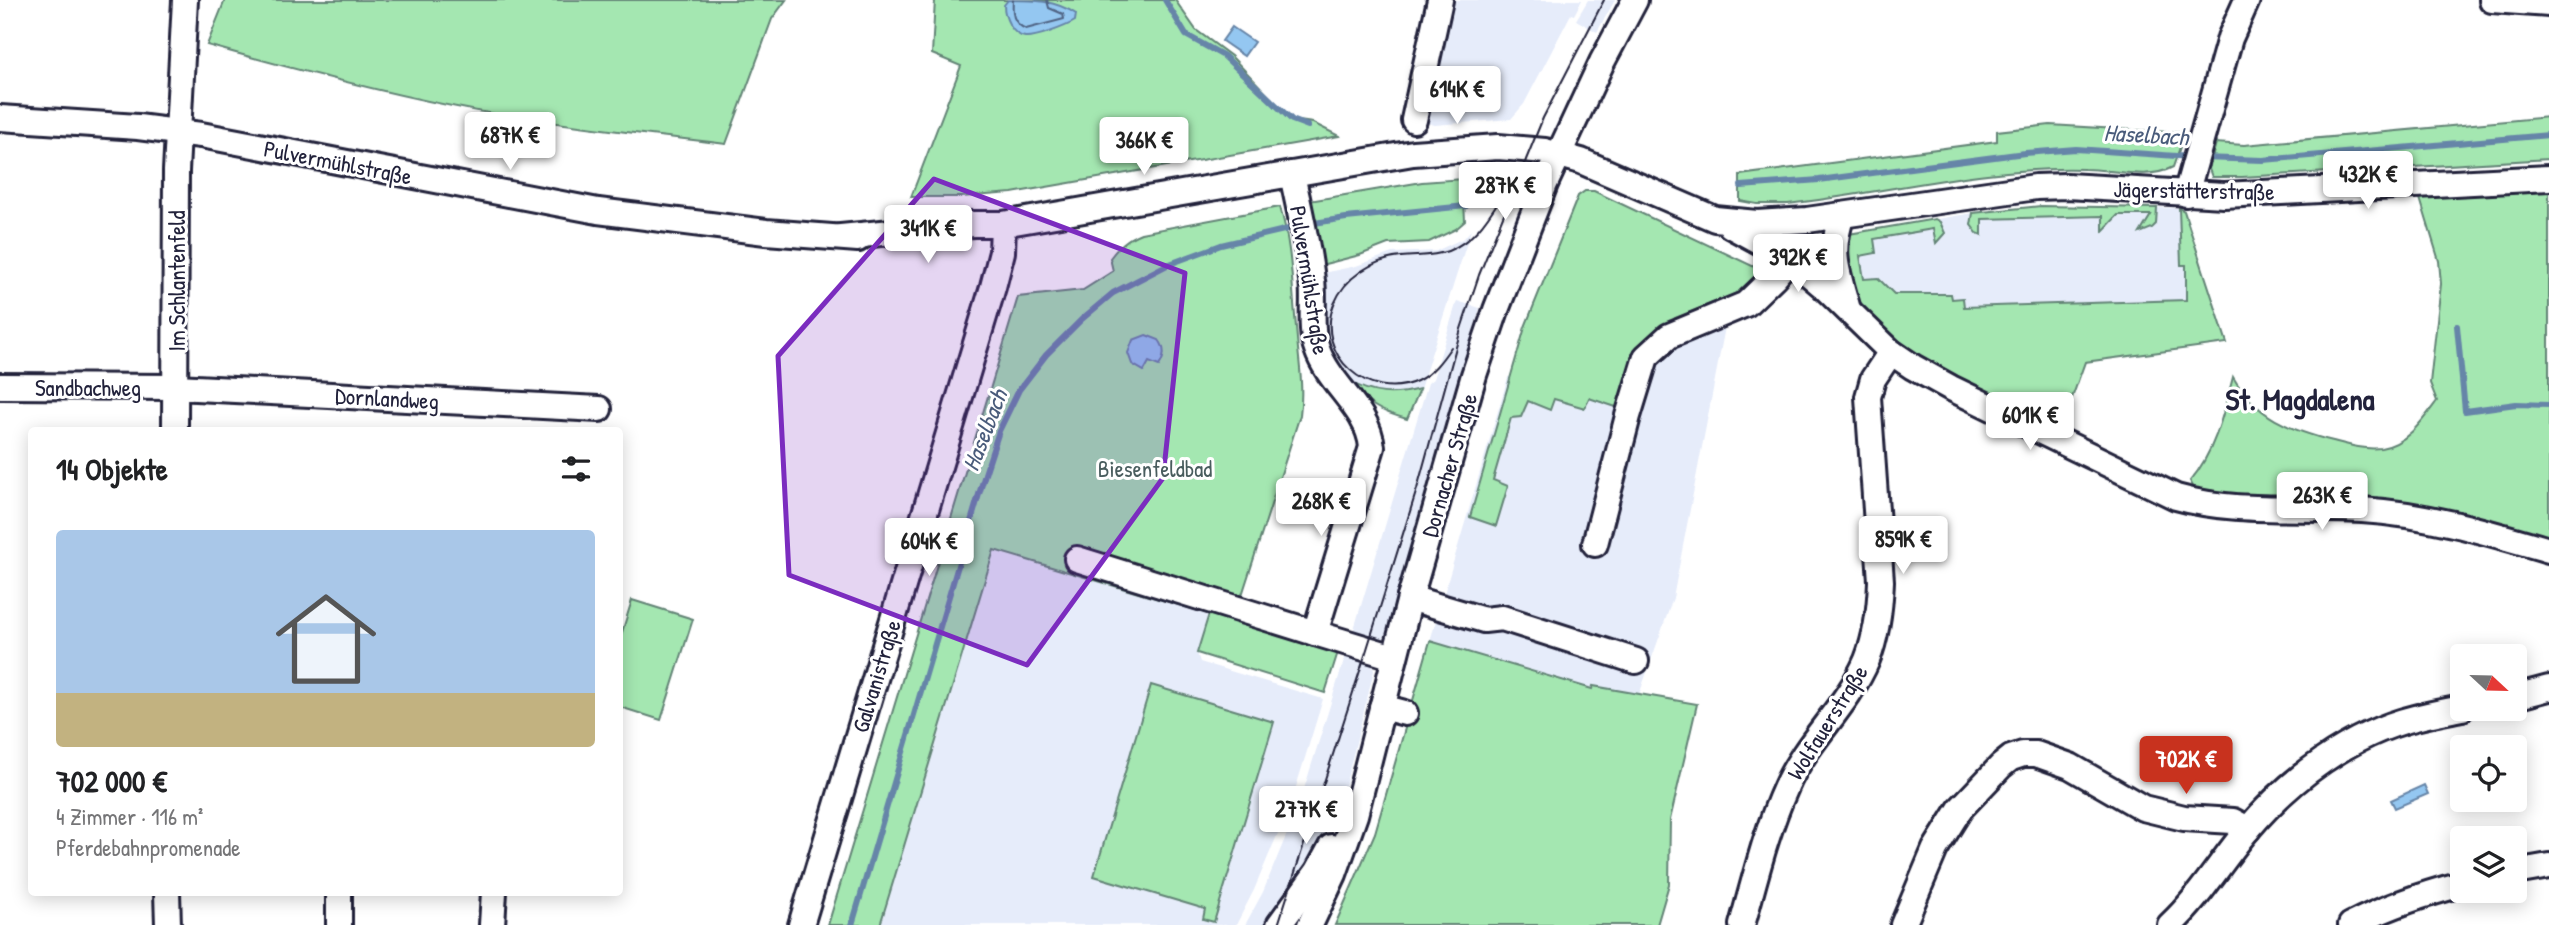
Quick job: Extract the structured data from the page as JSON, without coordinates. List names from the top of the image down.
{
  "streets": {
    "street": [
      "Pulvermühlstraße",
      "Jägerstätterstraße",
      "Im Schlantenfeld",
      "Sandbachweg",
      "Dornlandweg",
      "Dornacher Straße",
      "Galvanistraße",
      "Wolfauerstraße"
    ]
  },
  "crossings": [
    ["Pulvermühlstraße", "Jägerstätterstraße"],
    ["Pulvermühlstraße", "Im Schlantenfeld"],
    ["Pulvermühlstraße", "Dornacher Straße"],
    ["Pulvermühlstraße", "Galvanistraße"],
    ["Jägerstätterstraße", "Dornacher Straße"],
    ["Im Schlantenfeld", "Sandbachweg"],
    ["Im Schlantenfeld", "Dornlandweg"],
    ["Sandbachweg", "Dornlandweg"]
  ],
  "districts": ["St. Magdalena"],
  "water": ["Haselbach"],
  "parks": ["Biesenfeldbad"],
  "north": "right",
  "page": {
    "price": [
      "614K €",
      "687K €",
      "366K €",
      "432K €",
      "287K €",
      "341K €",
      "392K €",
      "601K €",
      "263K €",
      "268K €",
      "859K €",
      "604K €",
      "702K €",
      "277K €"
    ],
    "heading": "14 Objekte",
    "list": [
      {
        "name": "702 000 €",
        "note": "4 Zimmer · 116 m² · Pferdebahnpromenade"
      }
    ]
  }
}
